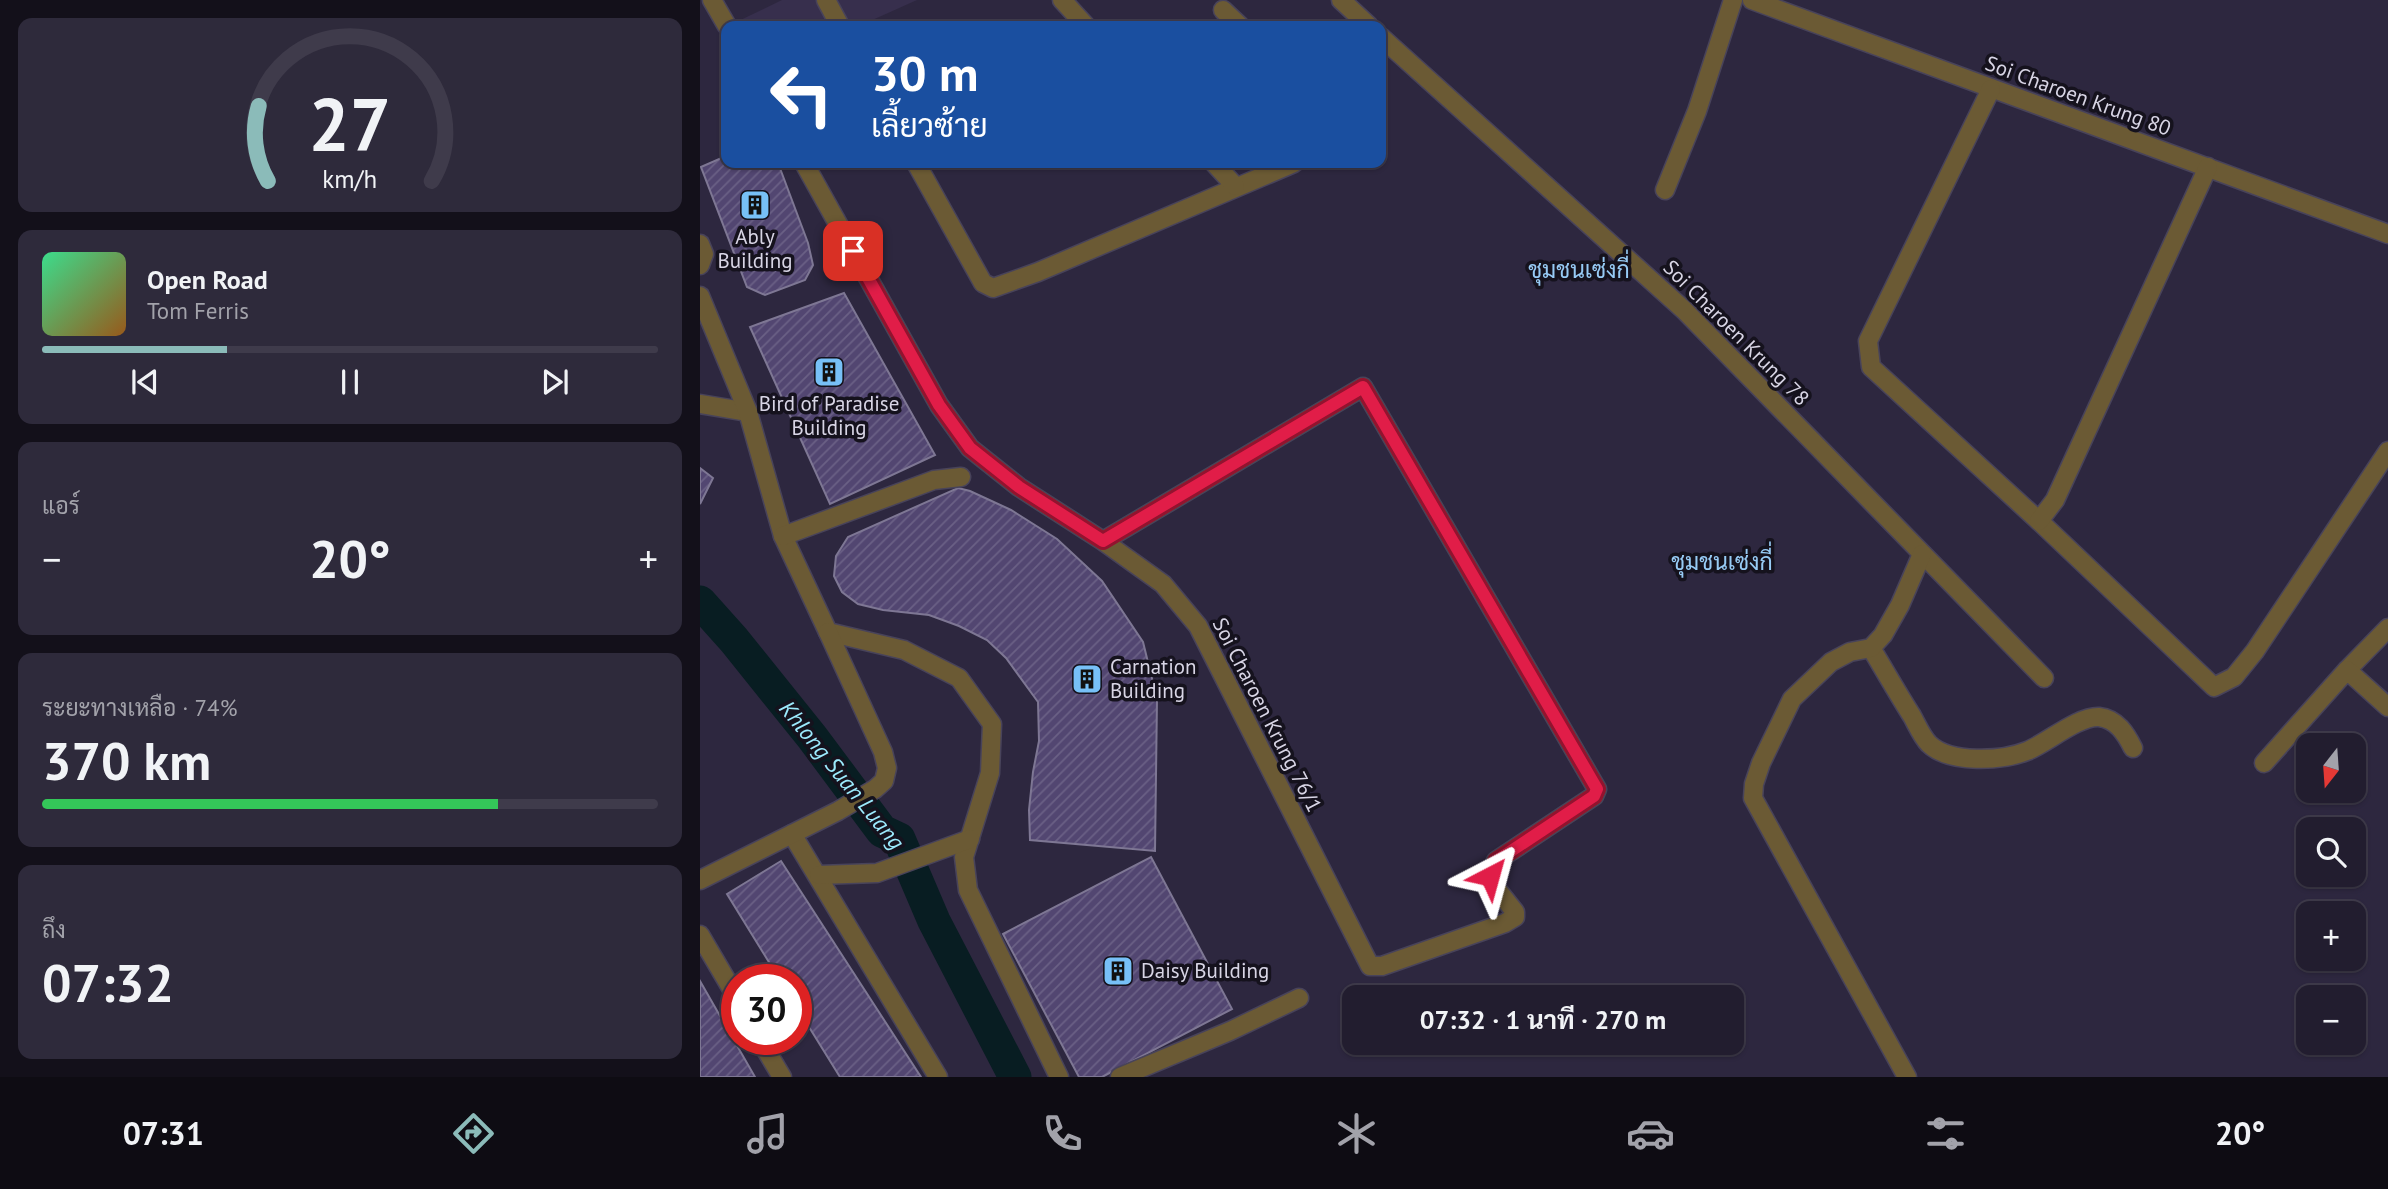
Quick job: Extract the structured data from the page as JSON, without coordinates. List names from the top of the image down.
{
  "streets": {
    "street": ["Soi Charoen Krung 80", "Soi Charoen Krung 78", "Soi Charoen Krung 76/1"]
  },
  "districts": ["ชุมชนเซ่งกี่", "ชุมชนเซ่งกี่"],
  "water": ["Khlong Suan Luang"],
  "places": {
    "building": [
      "Ably Building",
      "Bird of Paradise Building",
      "Carnation Building",
      "Daisy Building"
    ]
  },
  "north": "bottom",
  "page": {
    "turn": ["30 m", "เลี้ยวซ้าย"],
    "song": ["Open Road", "Tom Ferris"],
    "tile": [
      "แอร์",
      ["ระยะทางเหลือ · 74%", "370 km"],
      ["ถึง", "07:32"]
    ],
    "heat": ["−", "20°", "+"],
    "map_buttons": ["+", "−"],
    "limit": "30",
    "trip": "07:32 · 1 นาที · 270 m",
    "tabs": ["07:31", "20°"],
    "gauge": ["27", "km/h"]
  }
}
